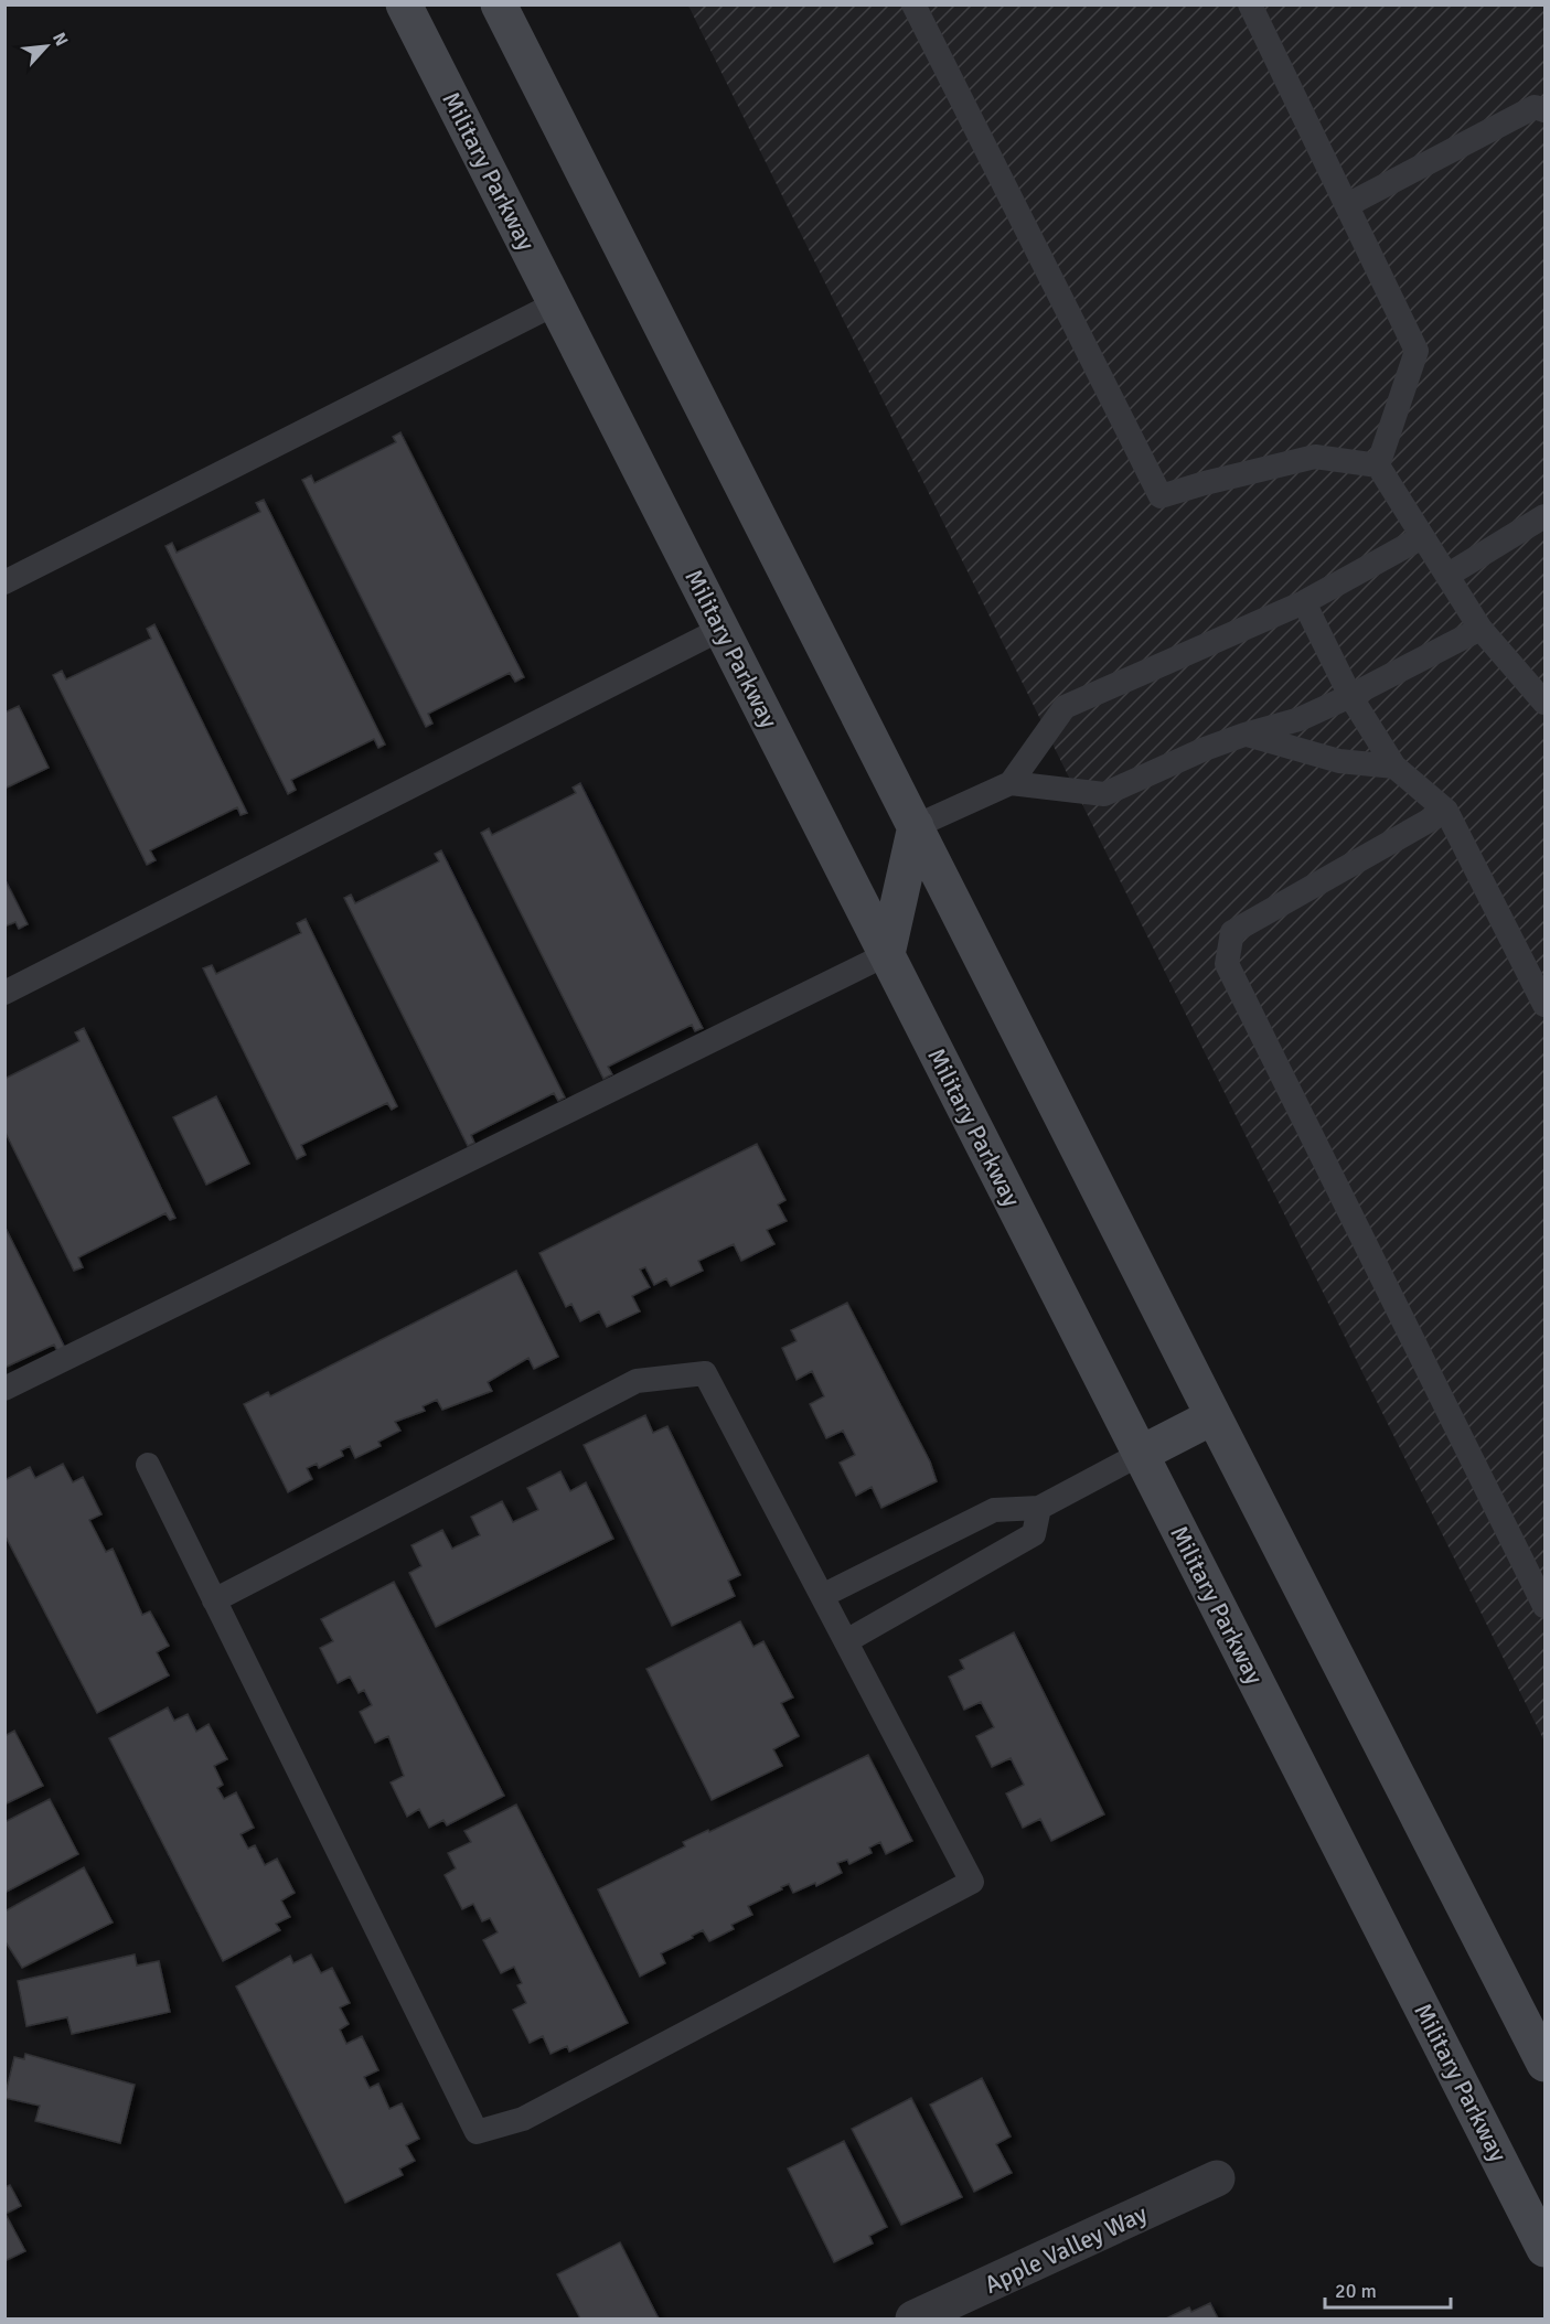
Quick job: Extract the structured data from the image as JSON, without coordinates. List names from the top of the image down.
{
  "streets": {
    "main road": ["Military Parkway"],
    "street": ["Apple Valley Way"]
  },
  "scale_bar": "20 m",
  "north": "top right"
}
